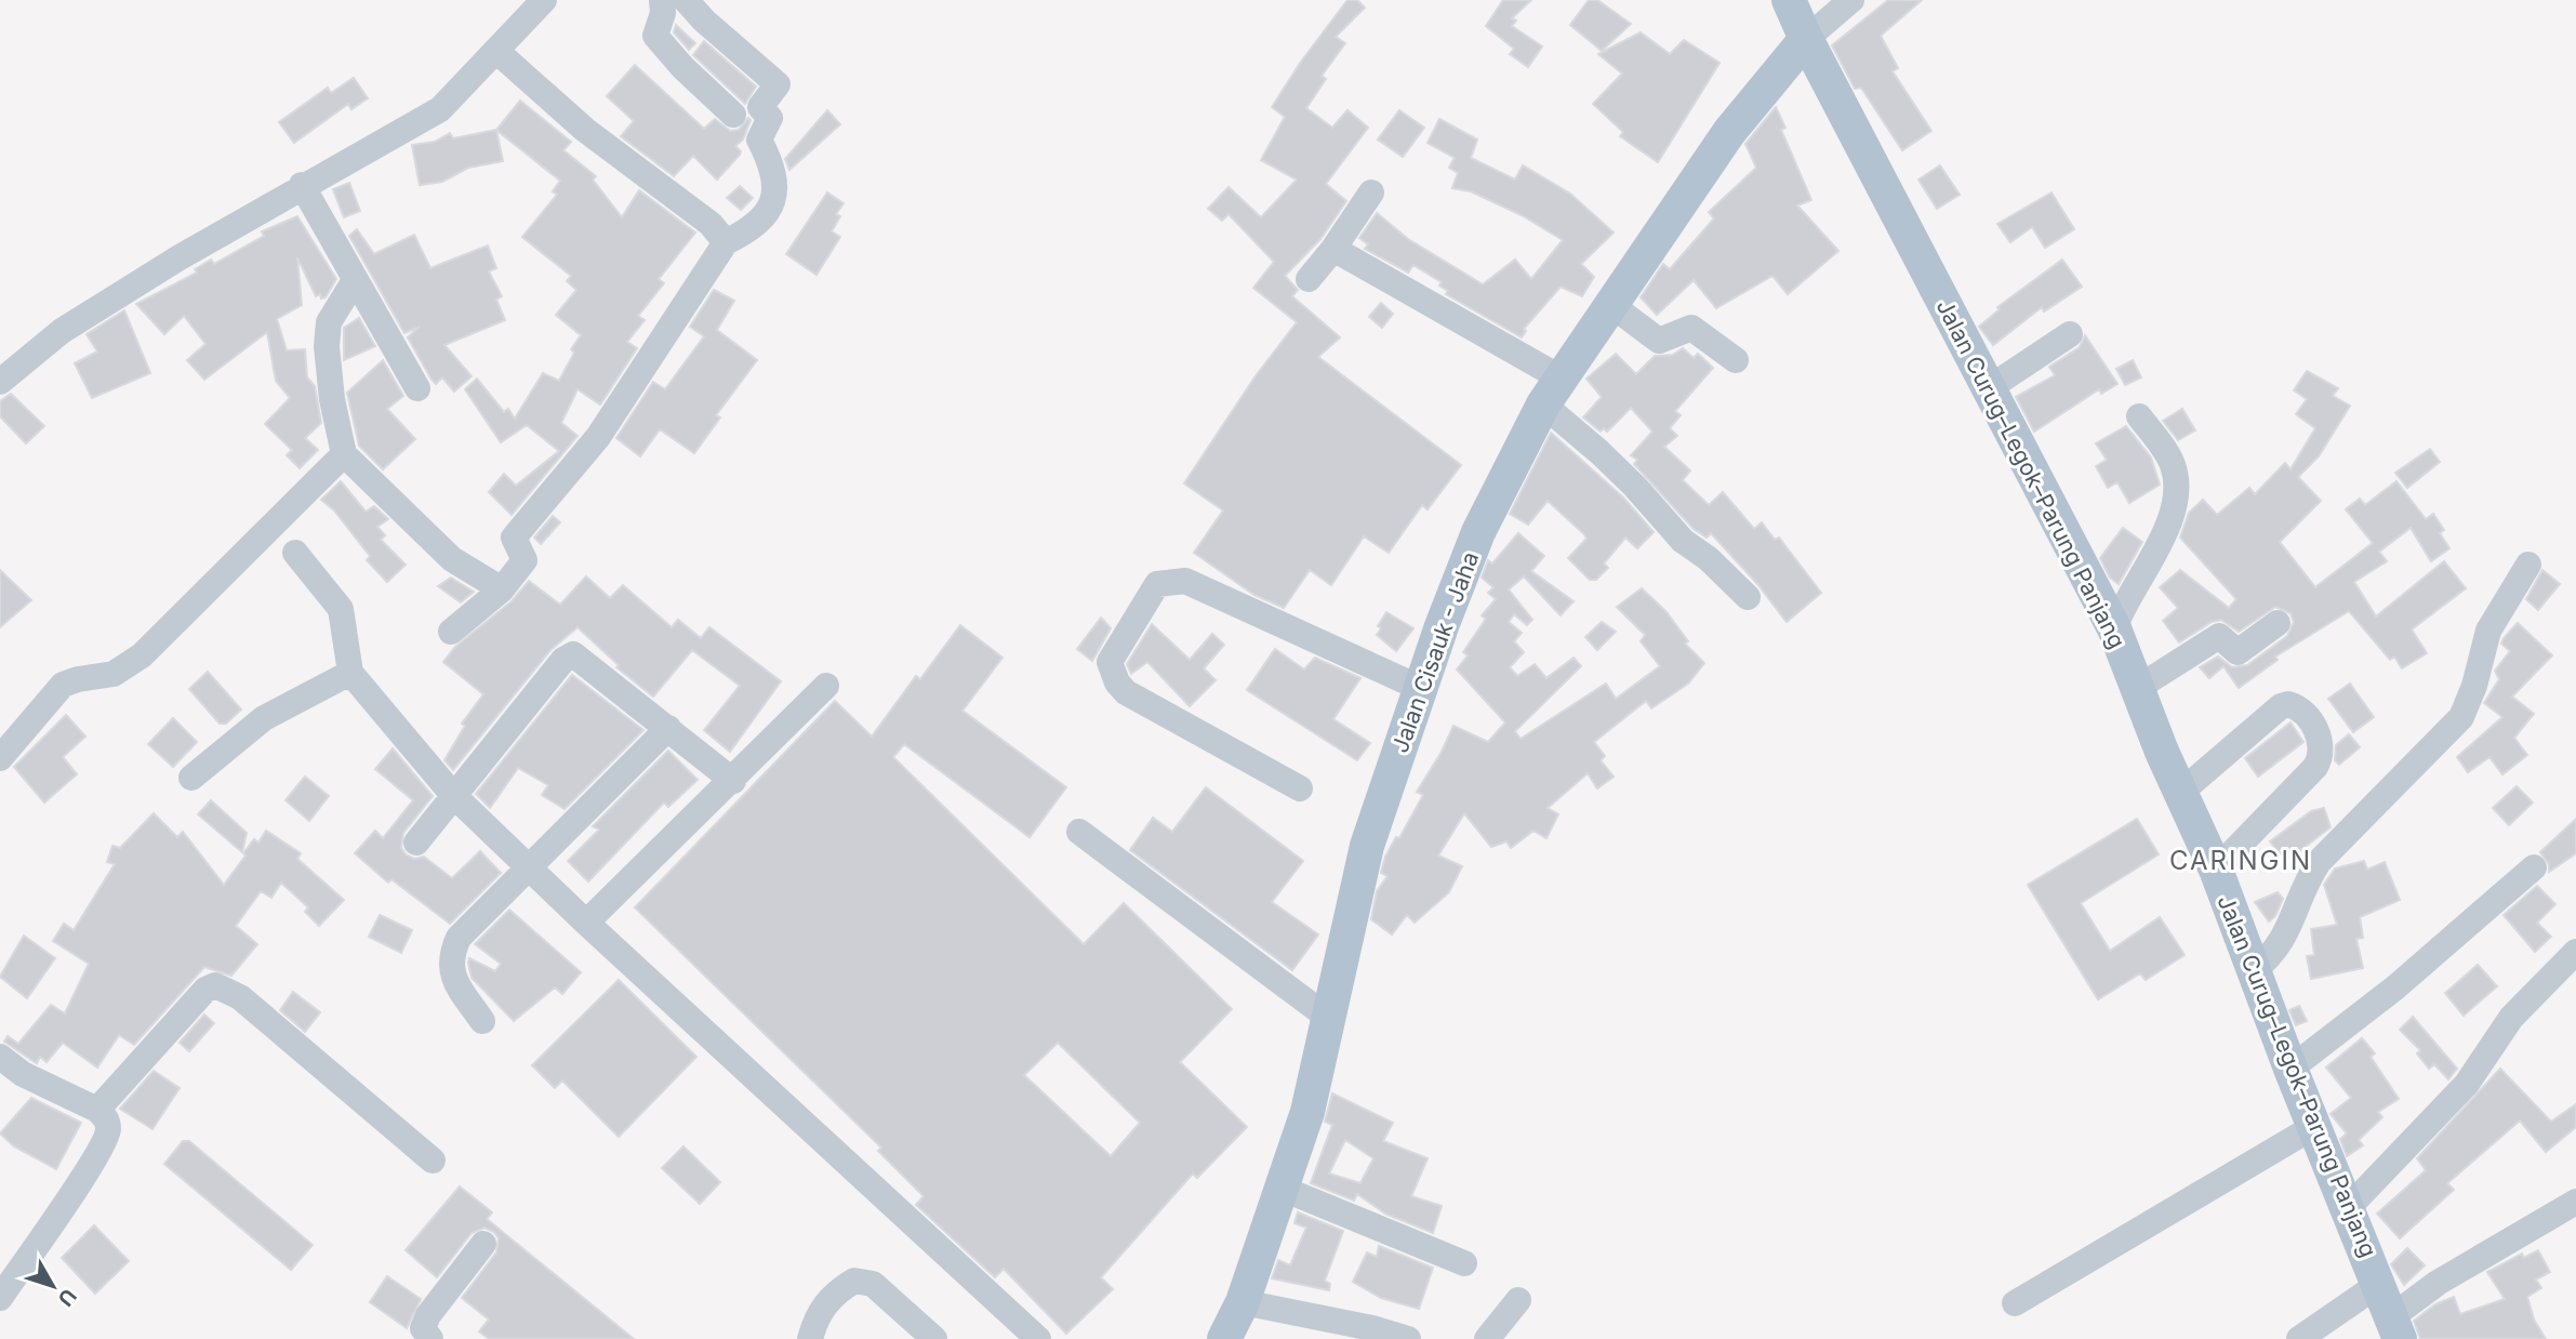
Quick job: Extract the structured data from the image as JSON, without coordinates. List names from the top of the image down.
{
  "streets": {
    "main road": ["Jalan Curug–Legok–Parung Panjang", "Jalan Cisauk - Jaha"]
  },
  "crossings": [
    ["Jalan Curug–Legok–Parung Panjang", "Jalan Cisauk - Jaha"]
  ],
  "districts": ["CARINGIN"],
  "north": "bottom right"
}
